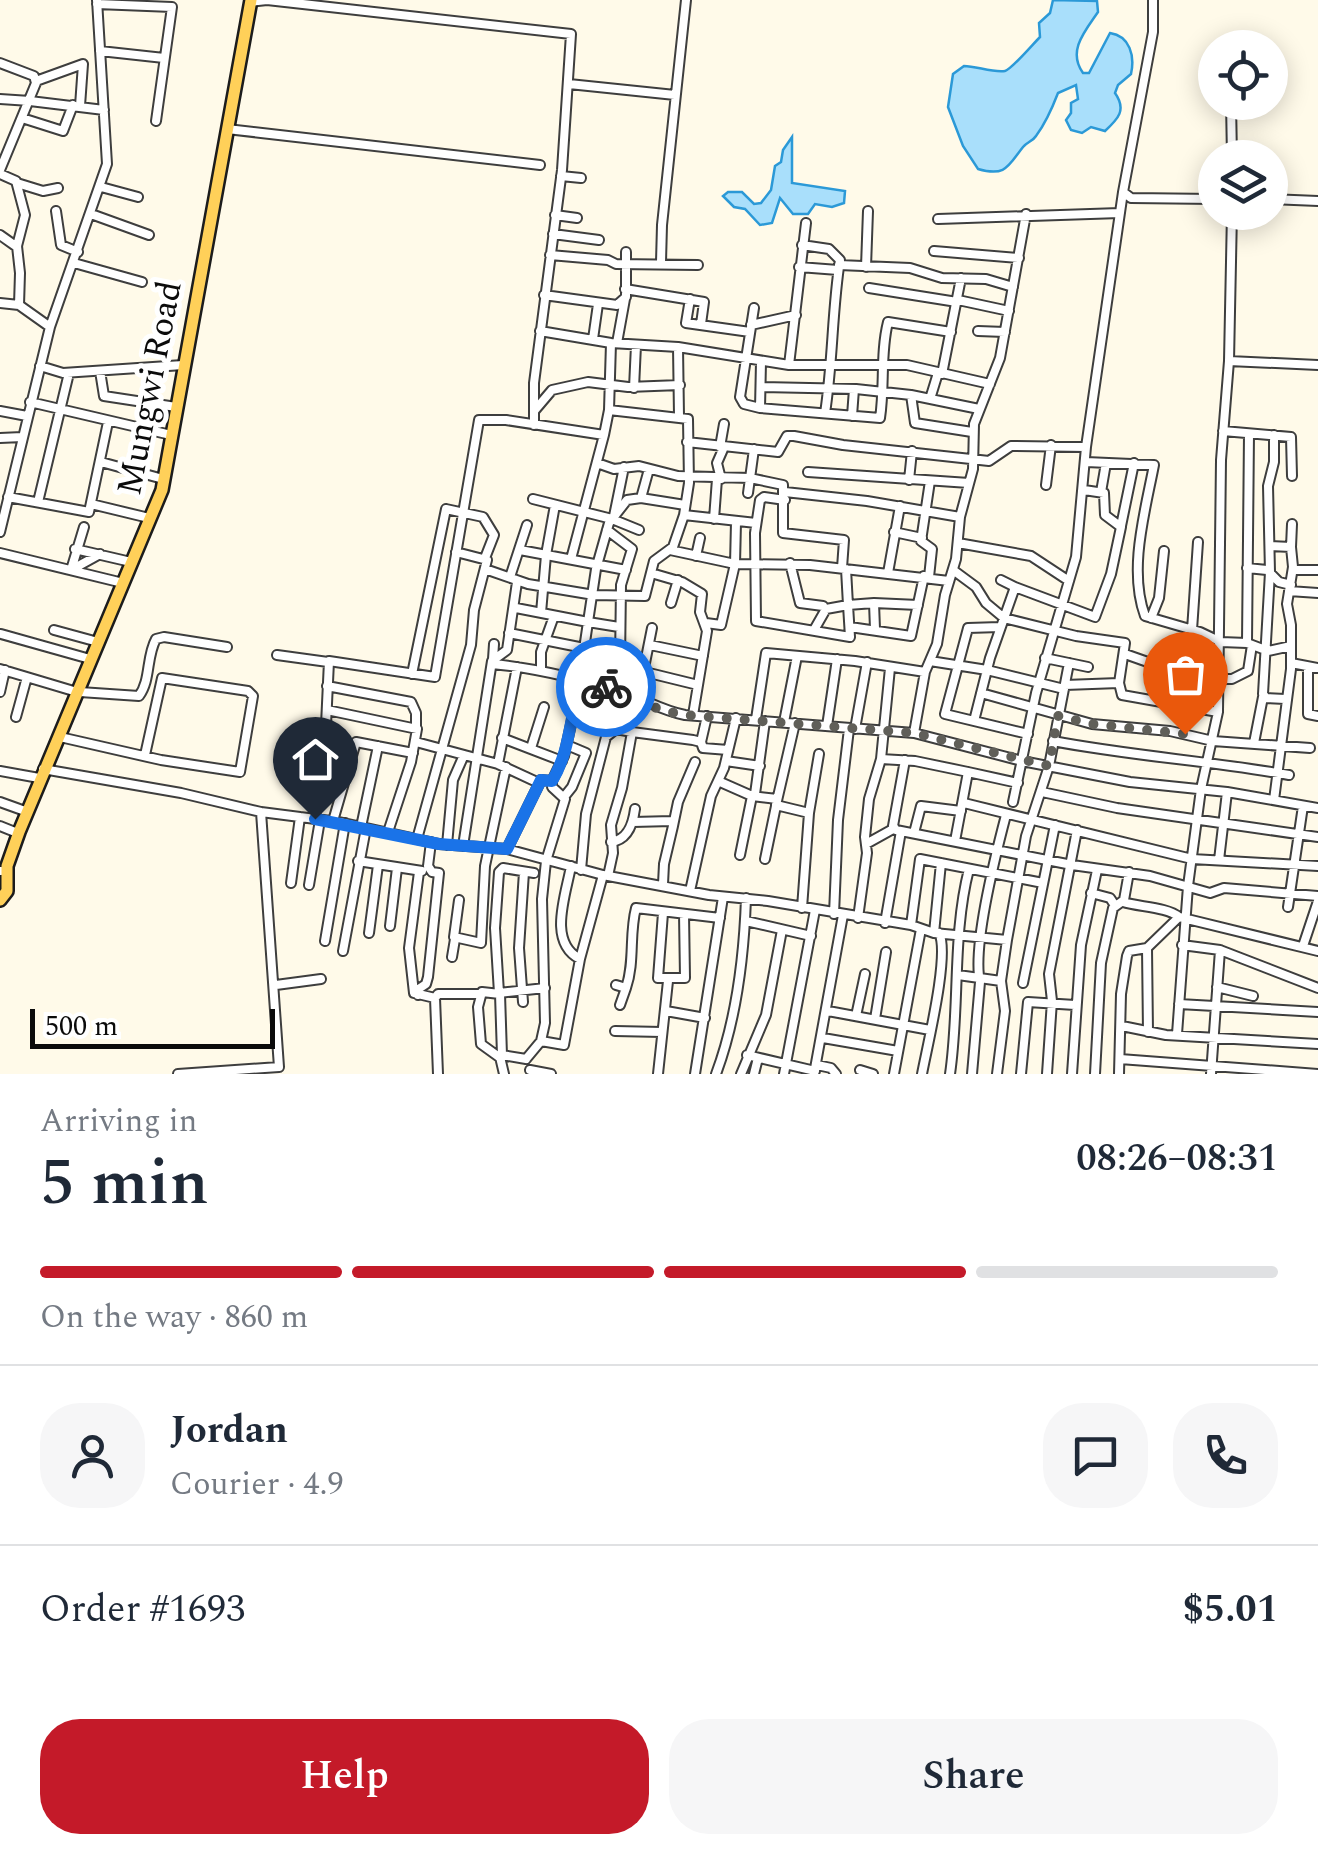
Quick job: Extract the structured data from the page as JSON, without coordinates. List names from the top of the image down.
{
  "streets": {
    "main road": ["Mungwi Road"]
  },
  "scale_bar": "500 m",
  "page": {
    "scale": "500 m",
    "heading": ["5 min", "Arriving in", "08:26–08:31"],
    "panel": [
      "Jordan",
      "Courier · 4.9",
      "Order #1693",
      "$5.01"
    ],
    "bar": "On the way · 860 m",
    "buttons": ["Help", "Share"]
  }
}
